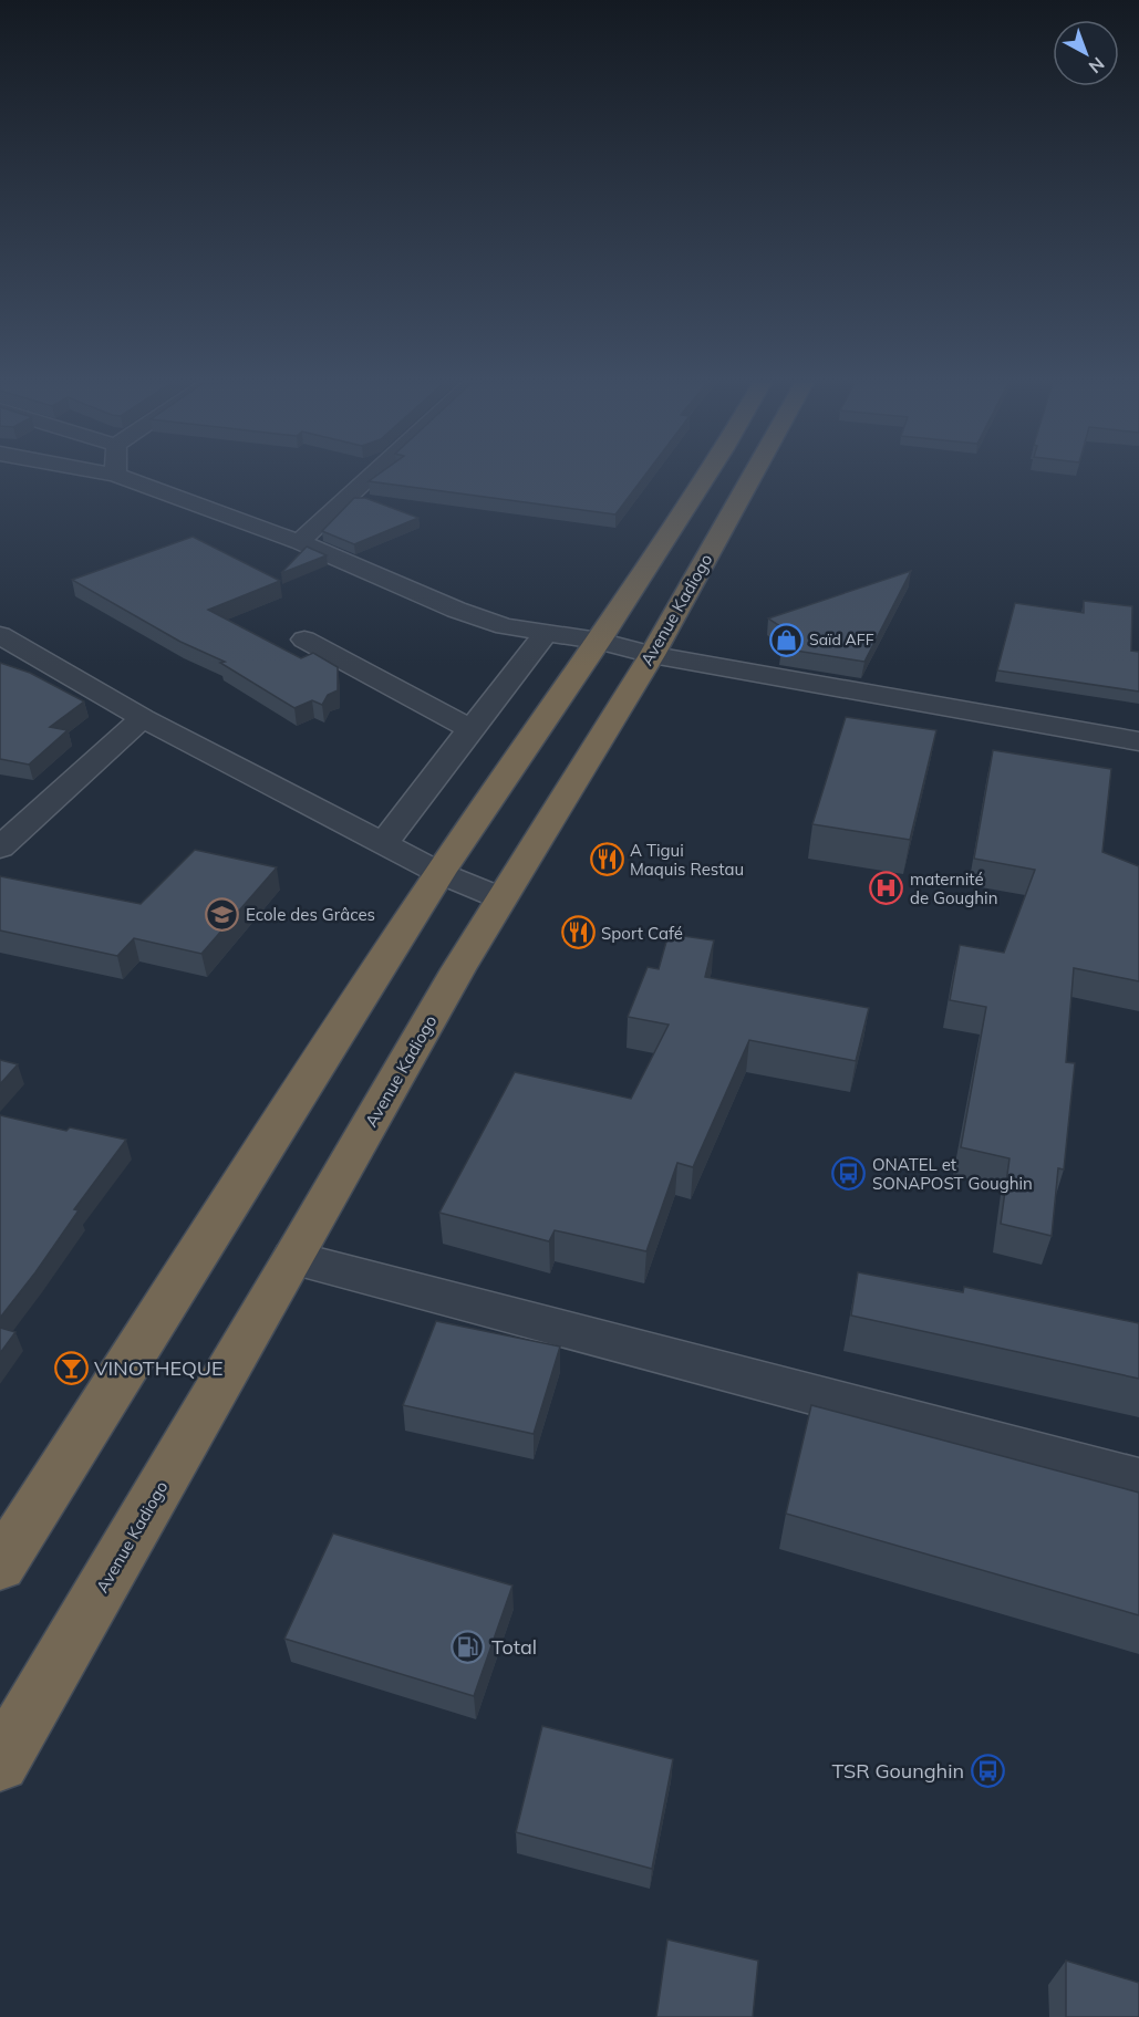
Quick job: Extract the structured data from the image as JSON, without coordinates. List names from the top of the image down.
{
  "streets": {
    "highway": ["Avenue Kadiogo"]
  },
  "places": {
    "shop": ["Saïd AFF"],
    "restaurant": ["A Tigui Maquis Restau", "Sport Café"],
    "hospital": ["maternité de Goughin"],
    "school or university": ["Ecole des Grâces"],
    "bus stop": ["ONATEL et SONAPOST Goughin", "TSR Gounghin"],
    "bar": ["VINOTHEQUE"],
    "fuel station": ["Total"]
  },
  "north": "bottom right"
}
